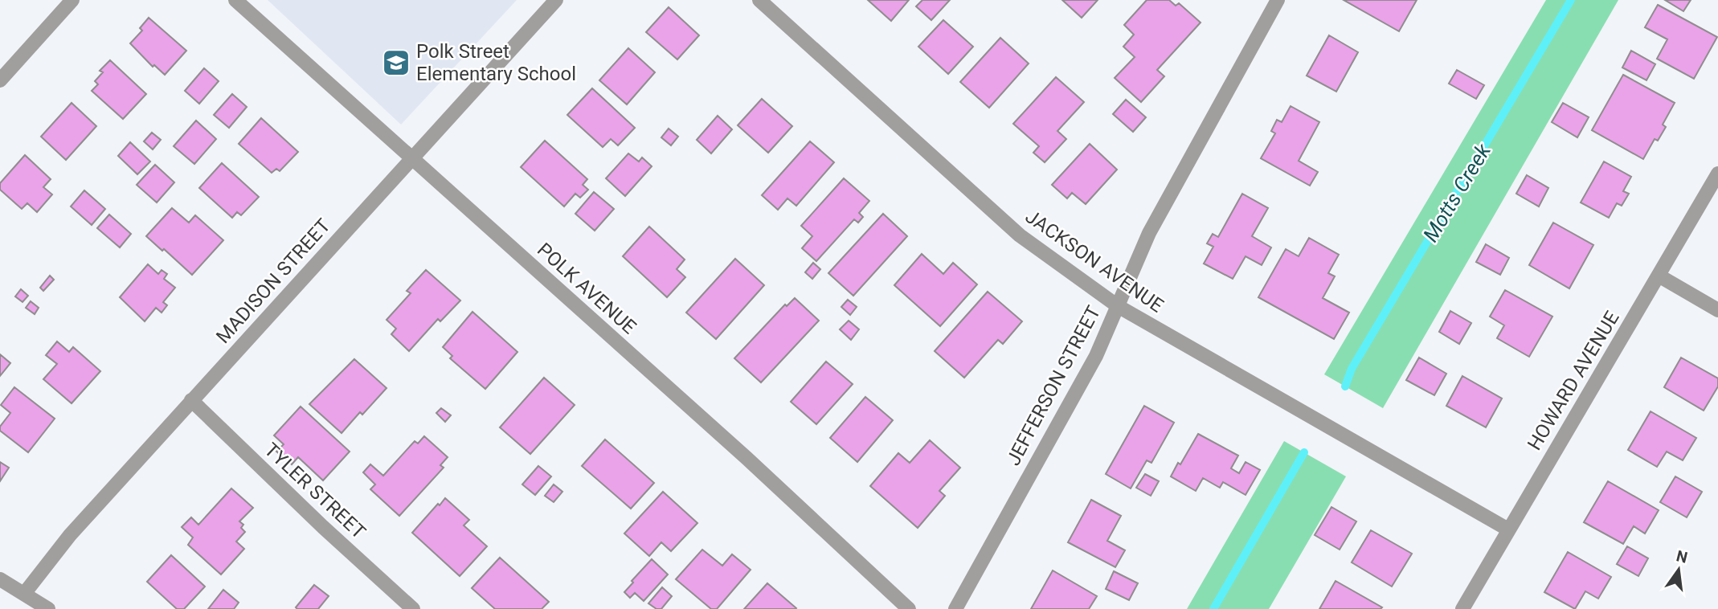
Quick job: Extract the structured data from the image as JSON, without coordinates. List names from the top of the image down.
{
  "streets": {
    "street": [
      "JACKSON AVENUE",
      "MADISON STREET",
      "POLK AVENUE",
      "HOWARD AVENUE",
      "JEFFERSON STREET",
      "TYLER STREET"
    ]
  },
  "crossings": [
    ["JACKSON AVENUE", "HOWARD AVENUE"],
    ["JACKSON AVENUE", "JEFFERSON STREET"],
    ["MADISON STREET", "POLK AVENUE"],
    ["MADISON STREET", "TYLER STREET"]
  ],
  "water": ["Motts Creek"],
  "places": {
    "school or university": ["Polk Street Elementary School"]
  },
  "north": "top"
}
